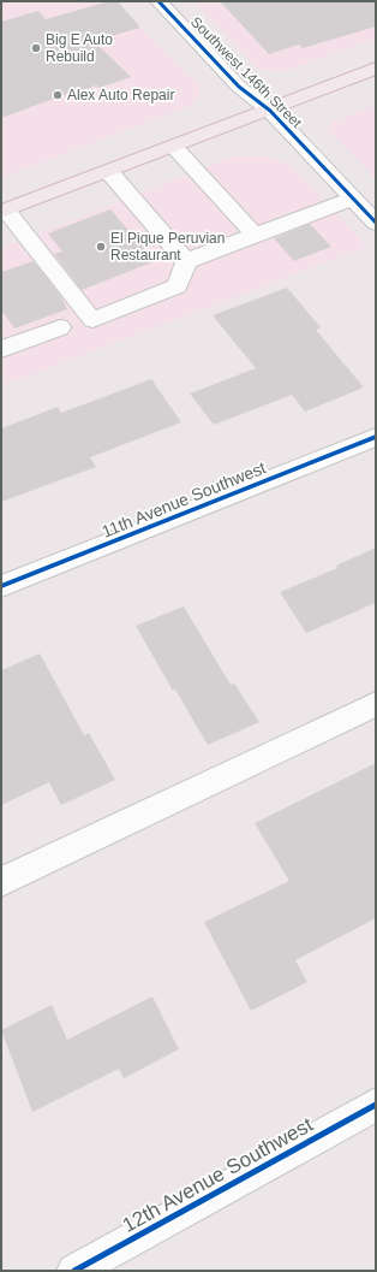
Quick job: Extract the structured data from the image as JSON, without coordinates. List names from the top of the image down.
{
  "streets": {
    "street": ["Southwest 146th Street", "11th Avenue Southwest", "12th Avenue Southwest"]
  },
  "places": ["Big E Auto Rebuild", "Alex Auto Repair", "El Pique Peruvian Restaurant"]
}
